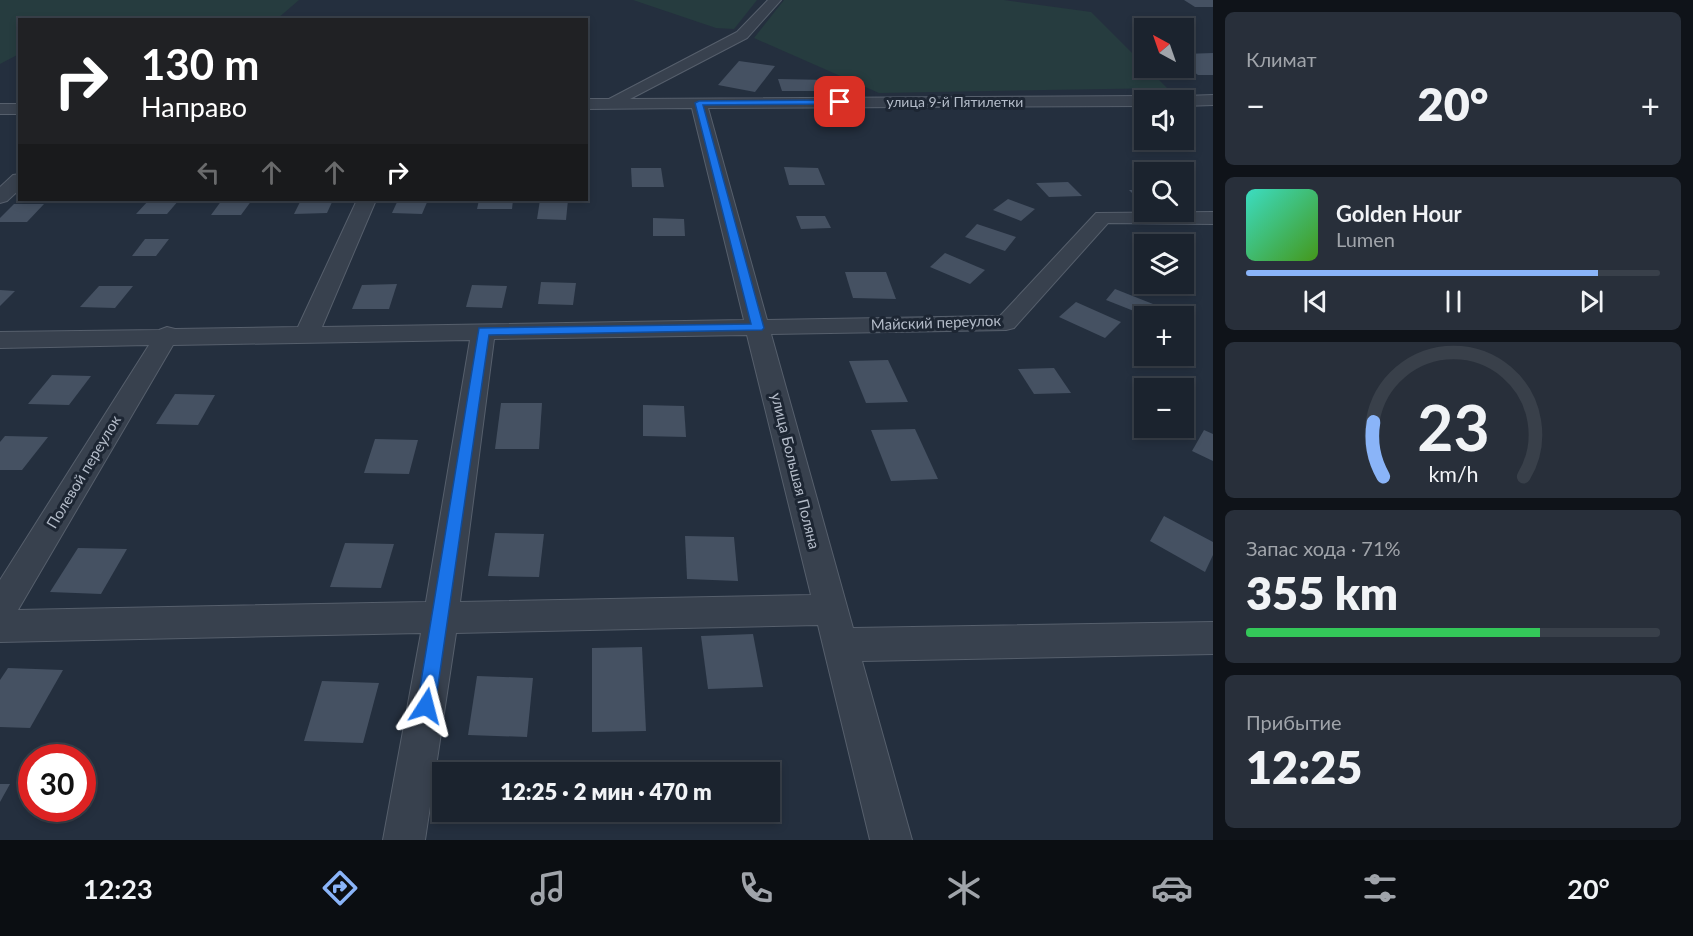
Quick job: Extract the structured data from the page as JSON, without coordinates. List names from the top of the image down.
{
  "streets": {
    "street": [
      "улица 9-й Пятилетки",
      "Майский переулок",
      "улица Большая Поляна",
      "Полевой переулок"
    ]
  },
  "crossings": [
    ["улица 9-й Пятилетки", "улица Большая Поляна"],
    ["Майский переулок", "улица Большая Поляна"],
    ["Майский переулок", "Полевой переулок"]
  ],
  "north": "top left",
  "page": {
    "tile": [
      "Климат",
      ["Запас хода · 71%", "355 km"],
      ["Прибытие", "12:25"]
    ],
    "map_buttons": ["+", "−"],
    "turn": ["130 m", "Направо"],
    "heat": ["−", "20°", "+"],
    "song": ["Golden Hour", "Lumen"],
    "limit": "30",
    "trip": "12:25 · 2 мин · 470 m",
    "tabs": ["12:23", "20°"],
    "gauge": ["23", "km/h"]
  }
}
